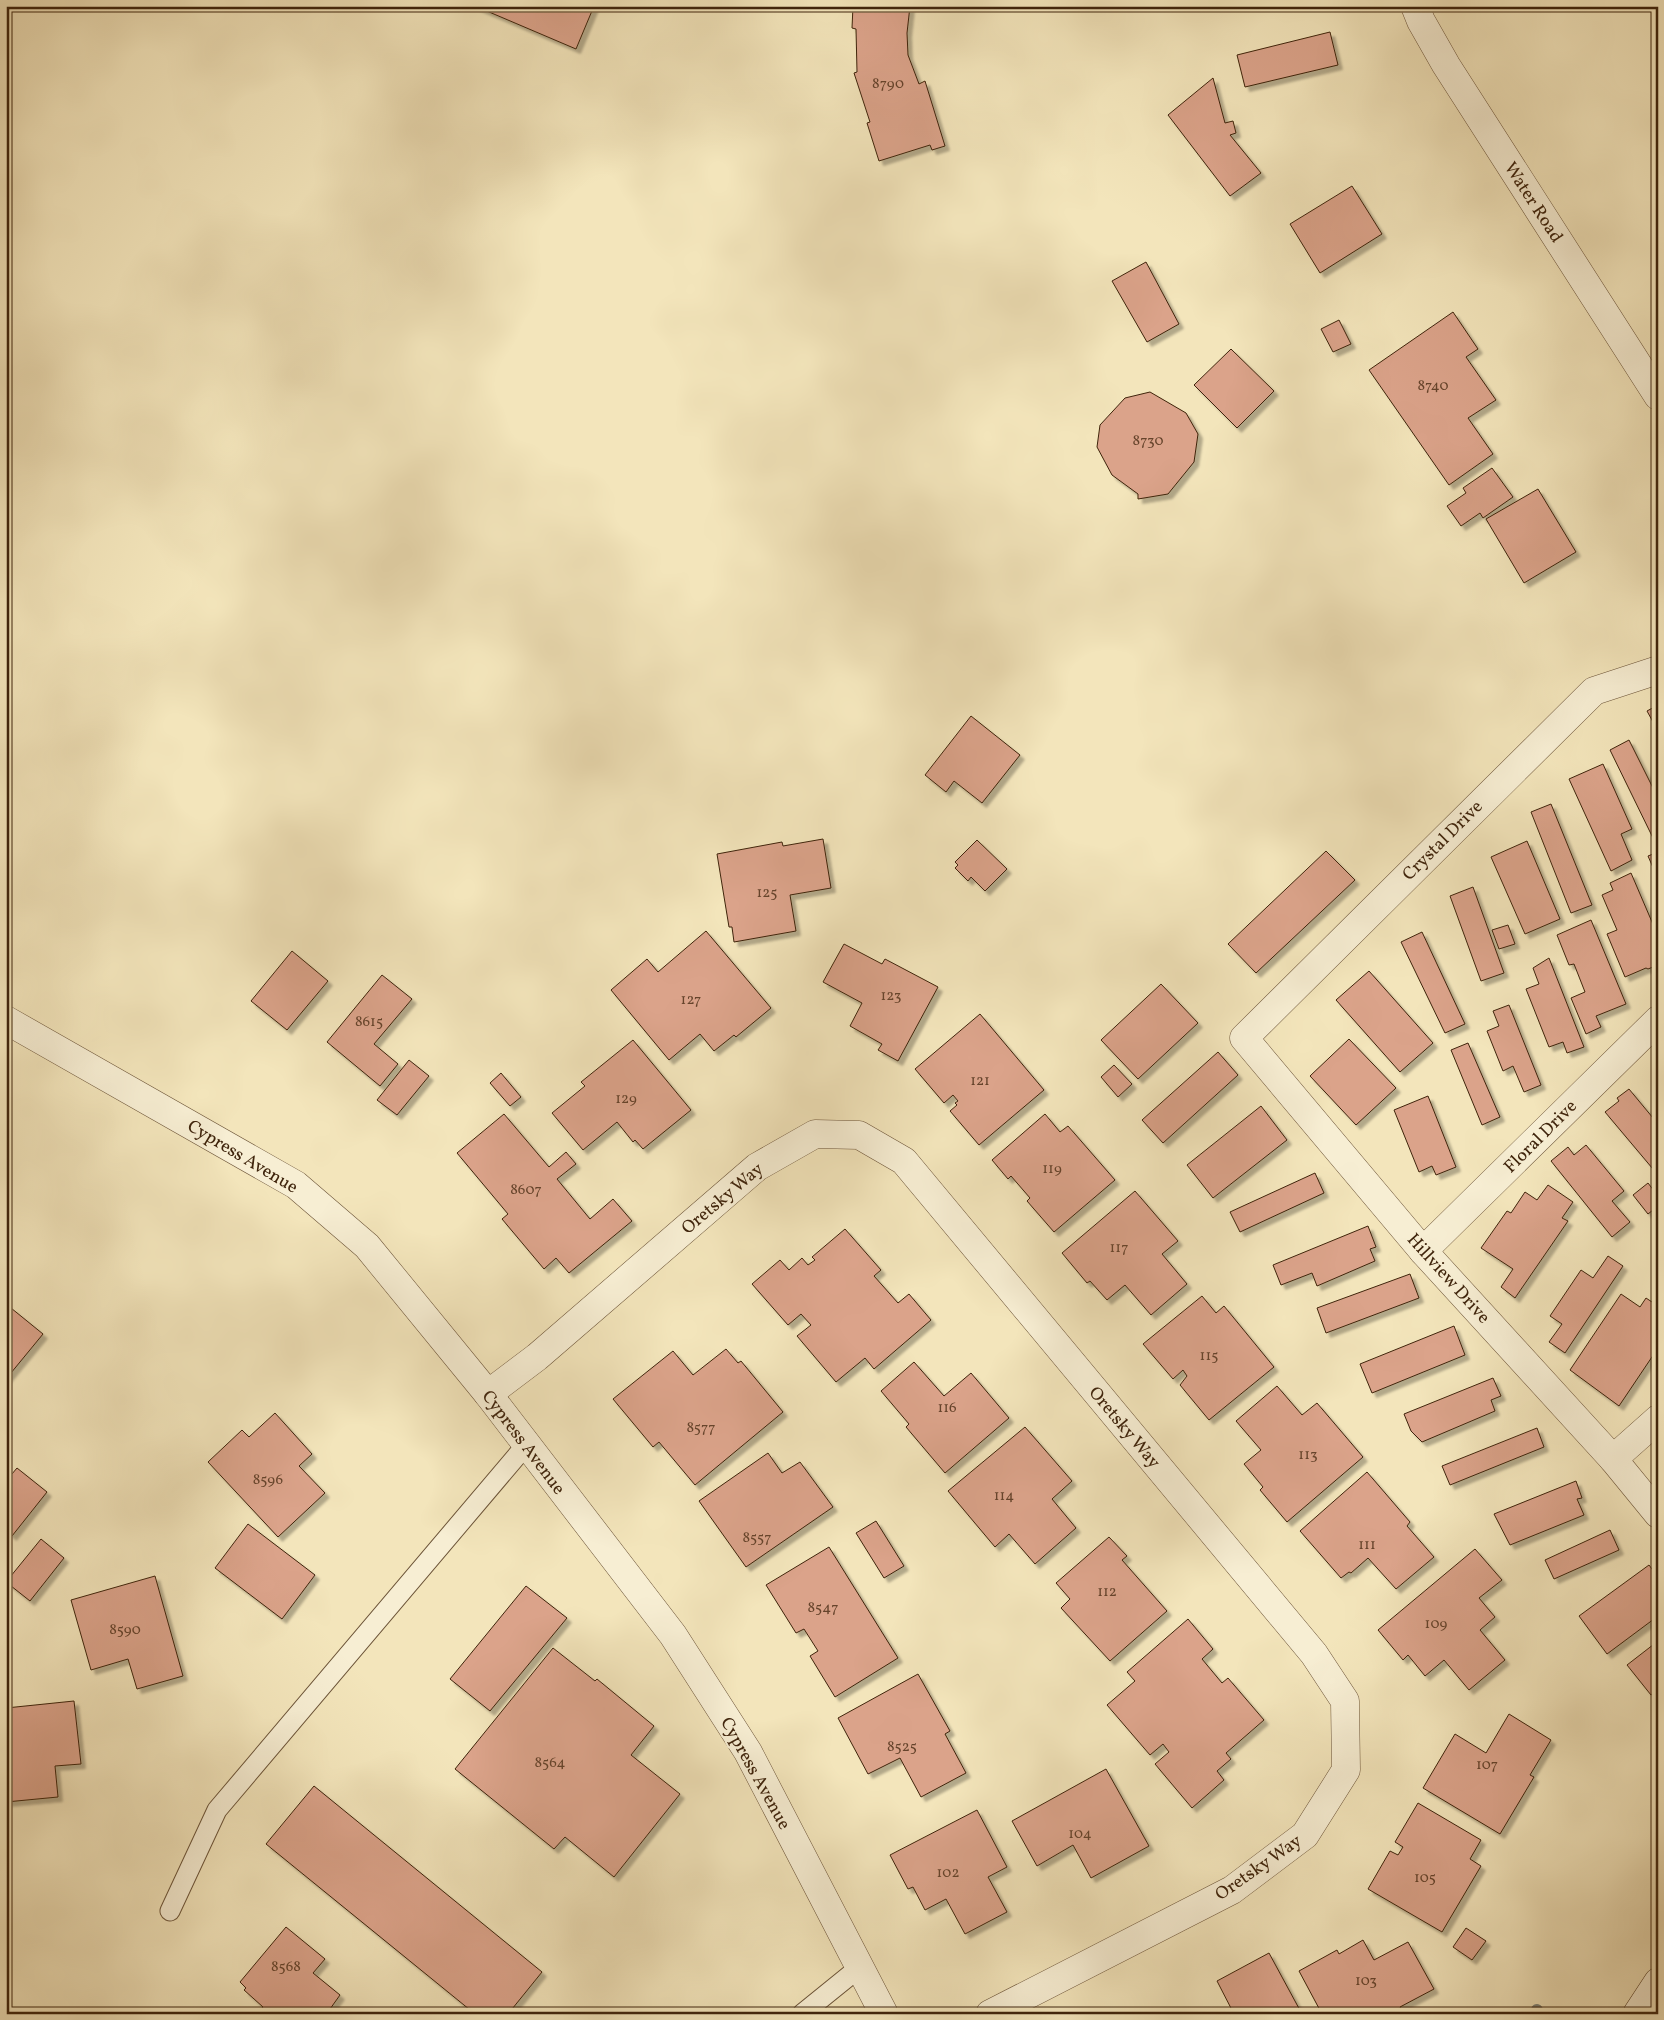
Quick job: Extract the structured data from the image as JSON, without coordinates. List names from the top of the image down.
{
  "streets": {
    "street": [
      "Water Road",
      "Crystal Drive",
      "Floral Drive",
      "Cypress Avenue",
      "Oretsky Way",
      "Hillview Drive"
    ]
  },
  "crossings": [
    ["Crystal Drive", "Hillview Drive"],
    ["Floral Drive", "Hillview Drive"],
    ["Cypress Avenue", "Oretsky Way"]
  ],
  "house_numbers": [
    "8790",
    "8740",
    "8730",
    "125",
    "123",
    "127",
    "8615",
    "121",
    "129",
    "119",
    "8607",
    "117",
    "115",
    "116",
    "8577",
    "113",
    "8596",
    "114",
    "8557",
    "111",
    "112",
    "8547",
    "109",
    "8590",
    "8525",
    "8564",
    "107",
    "104",
    "102",
    "105",
    "8568",
    "103"
  ]
}
